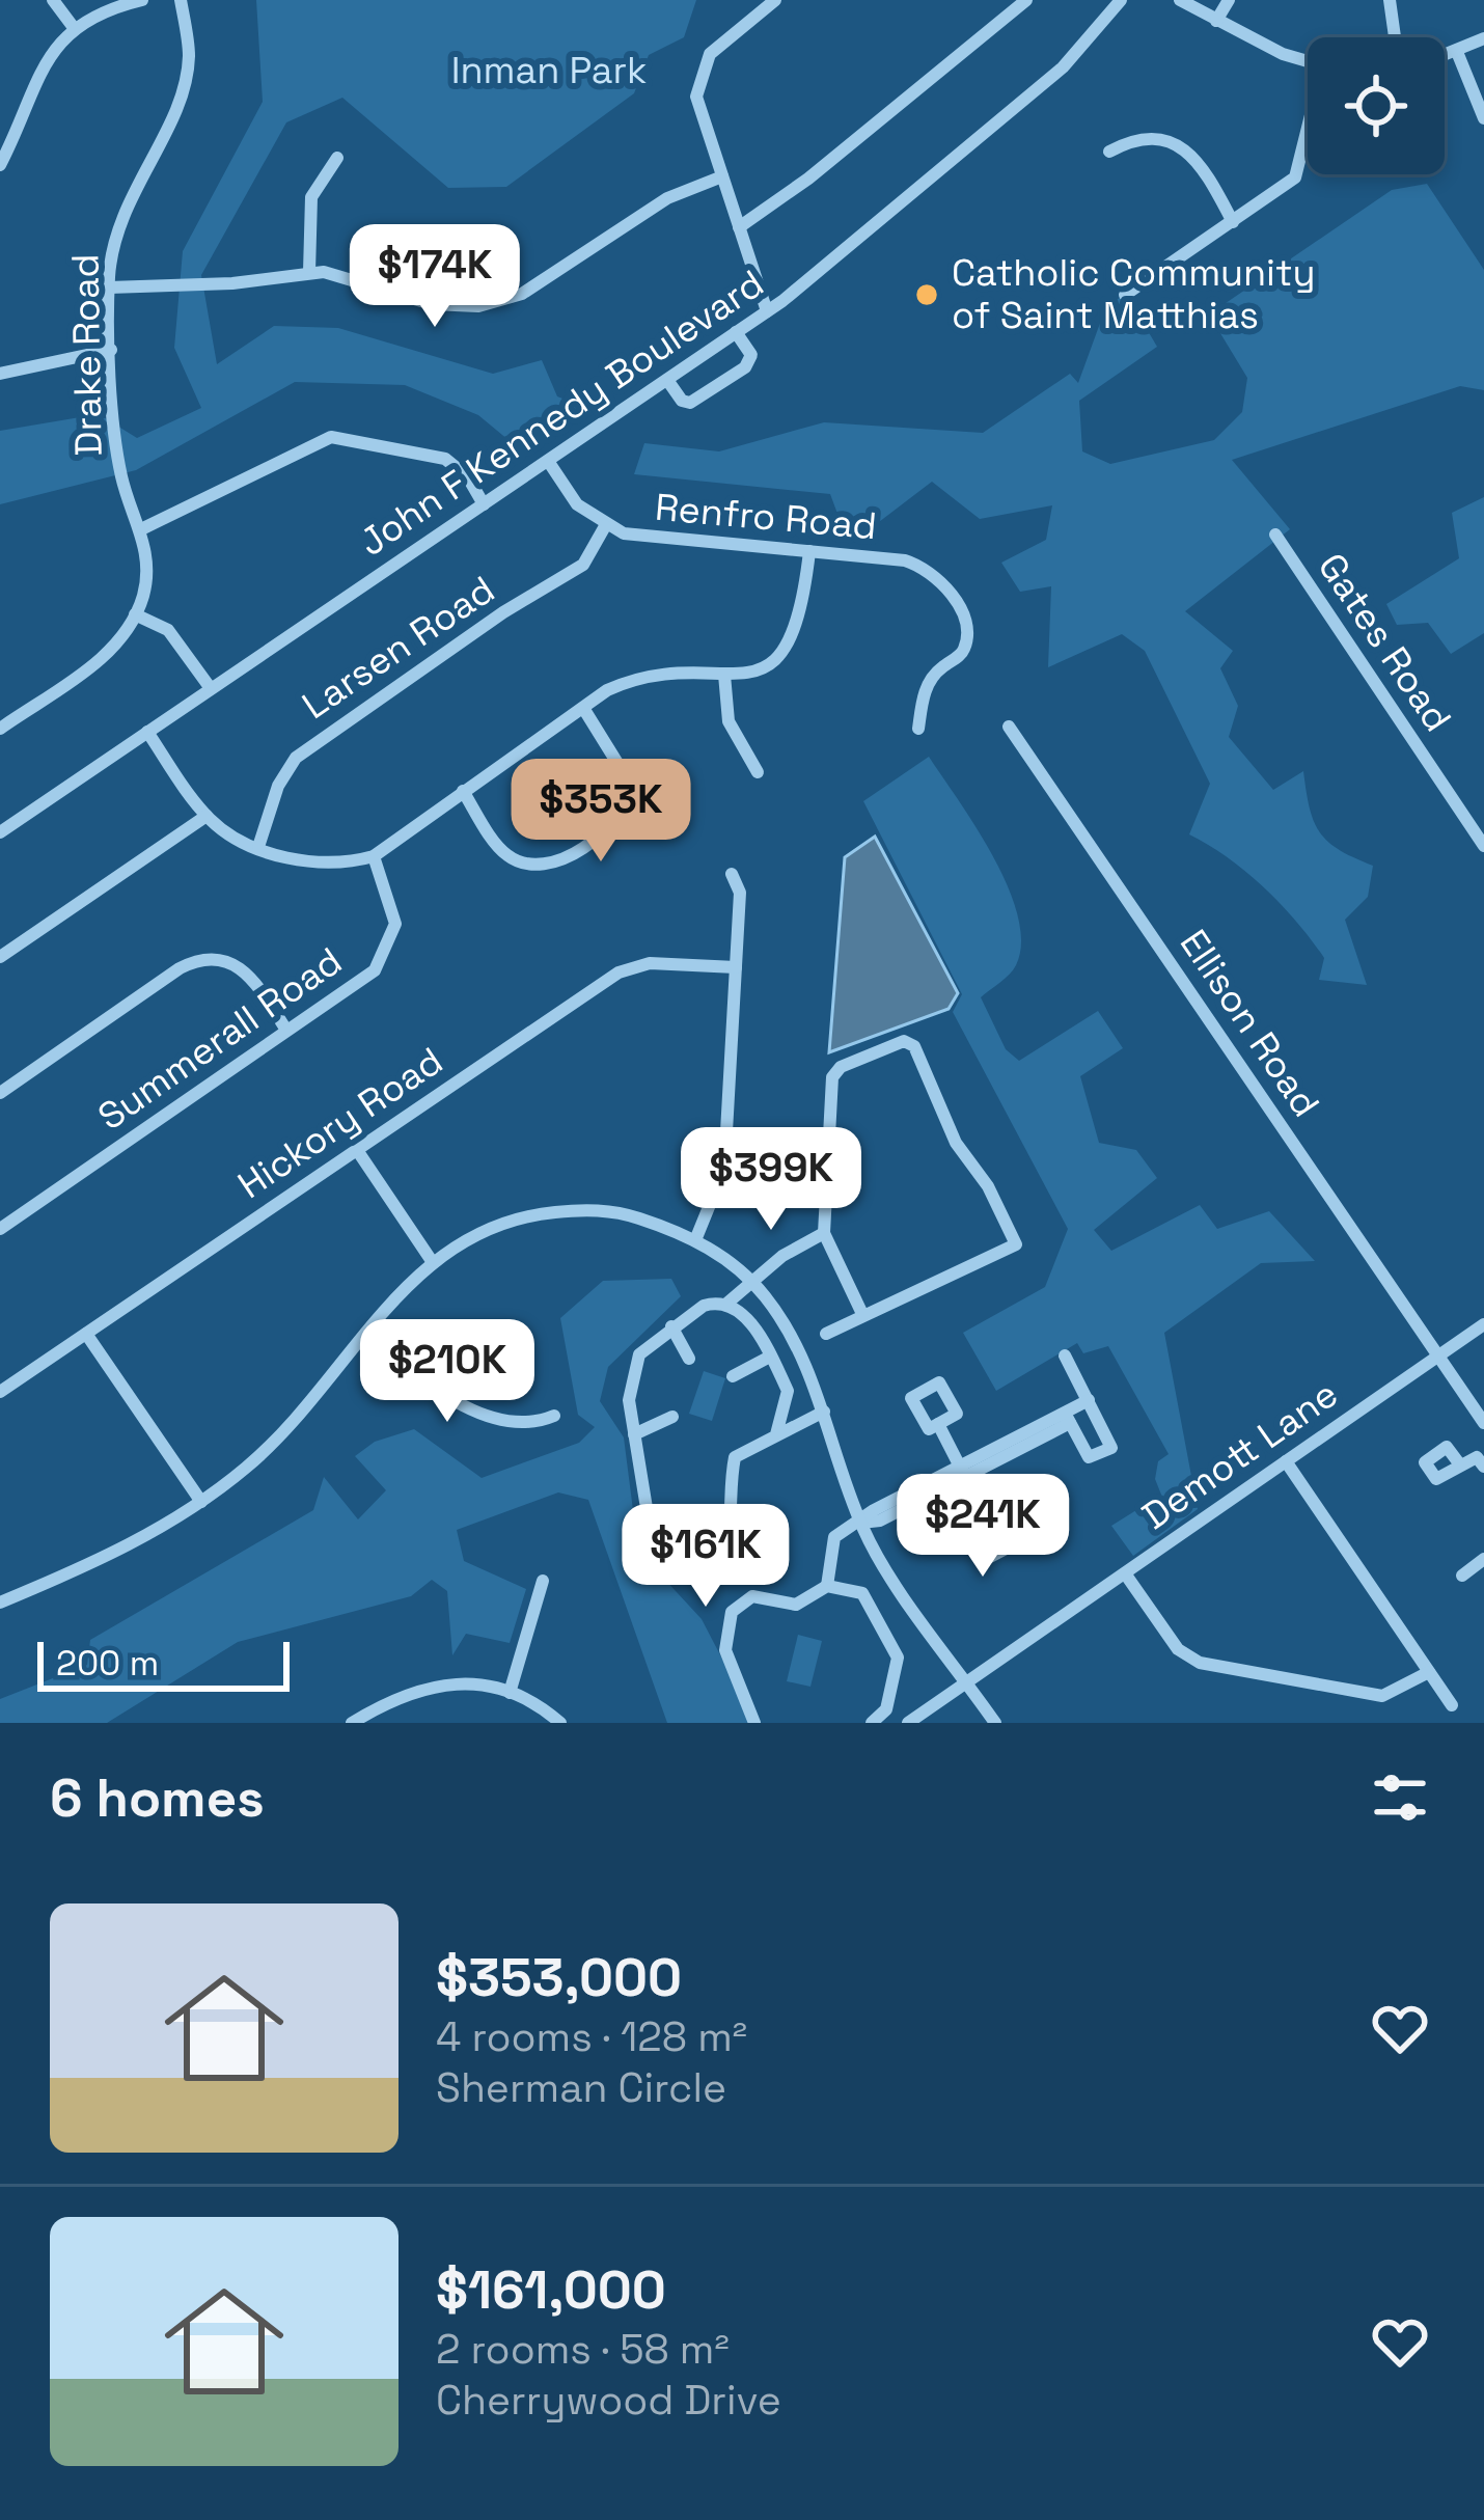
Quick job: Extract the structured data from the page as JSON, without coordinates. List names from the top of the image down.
{
  "streets": {
    "street": [
      "Drake Road",
      "John F Kennedy Boulevard",
      "Renfro Road",
      "Gates Road",
      "Larsen Road",
      "Ellison Road",
      "Summerall Road",
      "Hickory Road",
      "Demott Lane"
    ]
  },
  "crossings": [
    ["John F Kennedy Boulevard", "Renfro Road"],
    ["Renfro Road", "Larsen Road"],
    ["Ellison Road", "Demott Lane"]
  ],
  "parks": ["Inman Park"],
  "places": ["Catholic Community of Saint Matthias"],
  "scale_bar": "200 m",
  "page": {
    "price": [
      "$174K",
      "$353K",
      "$399K",
      "$210K",
      "$241K",
      "$161K"
    ],
    "scale": "200 m",
    "heading": "6 homes",
    "list": [
      {
        "name": "$353,000",
        "note": "4 rooms · 128 m² · Sherman Circle"
      },
      {
        "name": "$161,000",
        "note": "2 rooms · 58 m² · Cherrywood Drive"
      }
    ]
  }
}
